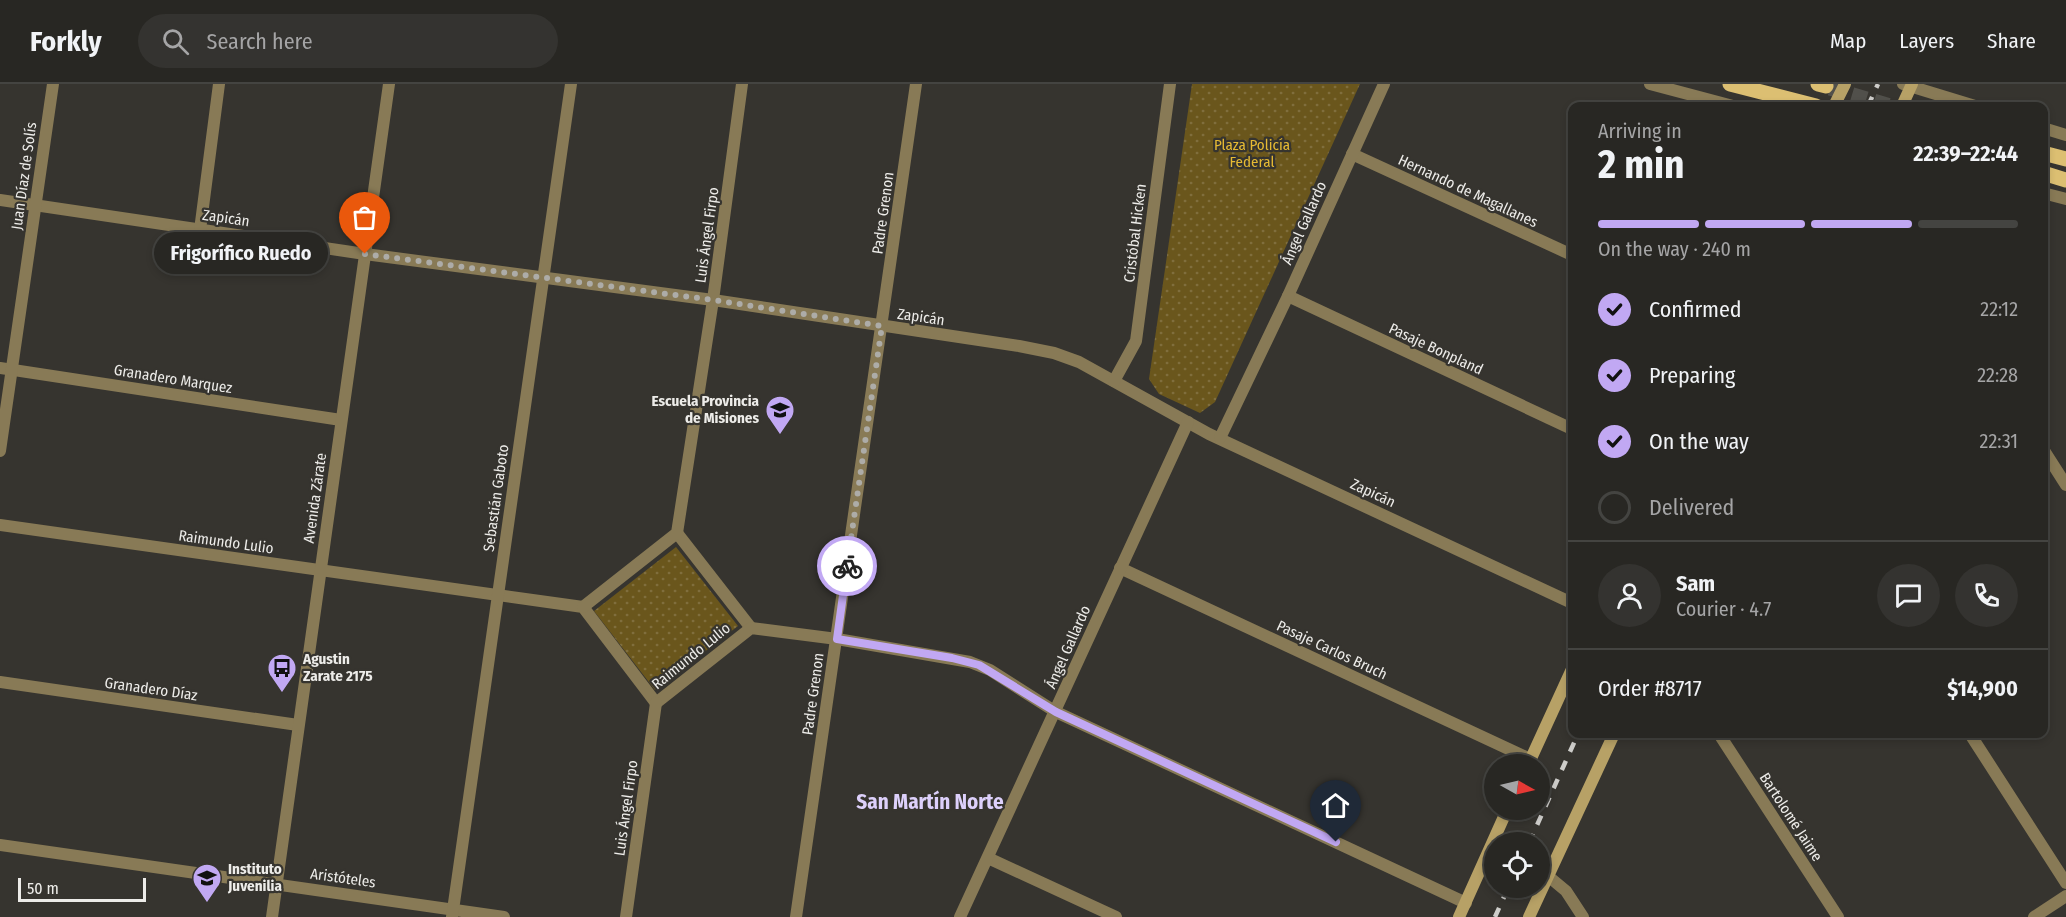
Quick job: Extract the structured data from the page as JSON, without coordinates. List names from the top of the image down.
{
  "streets": {
    "street": [
      "Juan Díaz de Solís",
      "Hernando de Magallanes",
      "Padre Grenon",
      "Zapicán",
      "Ángel Gallardo",
      "Cristóbal Hicken",
      "Luis Ángel Firpo",
      "Pasaje Bonpland",
      "Granadero Marquez",
      "Avenida Zárate",
      "Sebastián Gaboto",
      "Raimundo Lulio",
      "Pasaje Carlos Bruch",
      "Granadero Díaz",
      "Bartolomé Jaime",
      "Aristóteles"
    ]
  },
  "crossings": [
    ["Juan Díaz de Solís", "Zapicán"],
    ["Juan Díaz de Solís", "Granadero Marquez"],
    ["Hernando de Magallanes", "Ángel Gallardo"],
    ["Padre Grenon", "Zapicán"],
    ["Padre Grenon", "Raimundo Lulio"],
    ["Zapicán", "Ángel Gallardo"],
    ["Zapicán", "Cristóbal Hicken"],
    ["Zapicán", "Luis Ángel Firpo"],
    ["Zapicán", "Avenida Zárate"],
    ["Zapicán", "Sebastián Gaboto"],
    ["Ángel Gallardo", "Pasaje Bonpland"],
    ["Ángel Gallardo", "Raimundo Lulio"],
    ["Ángel Gallardo", "Pasaje Carlos Bruch"],
    ["Luis Ángel Firpo", "Raimundo Lulio"],
    ["Granadero Marquez", "Avenida Zárate"],
    ["Avenida Zárate", "Raimundo Lulio"],
    ["Avenida Zárate", "Granadero Díaz"],
    ["Avenida Zárate", "Aristóteles"],
    ["Sebastián Gaboto", "Raimundo Lulio"],
    ["Sebastián Gaboto", "Aristóteles"]
  ],
  "districts": ["San Martín Norte"],
  "parks": ["Plaza Policía Federal"],
  "places": {
    "other": ["Frigorífico Ruedo"],
    "school or university": ["Escuela Provincia de Misiones", "Instituto Juvenilia"],
    "bus stop": ["Agustin Zarate 2175"]
  },
  "scale_bar": "50 m",
  "north": "right",
  "page": {
    "header": "Forkly",
    "search": "Search here",
    "nav": ["Map", "Layers", "Share"],
    "heading": ["2 min", "Arriving in", "22:39–22:44"],
    "panel": [
      "Sam",
      "Courier · 4.7",
      "Order #8717",
      "$14,900"
    ],
    "bar": "On the way · 240 m",
    "bubble": "Frigorífico Ruedo",
    "list": [
      ["Confirmed", "22:12"],
      ["Preparing", "22:28"],
      ["On the way", "22:31"],
      "Delivered"
    ],
    "scale": "50 m"
  }
}
